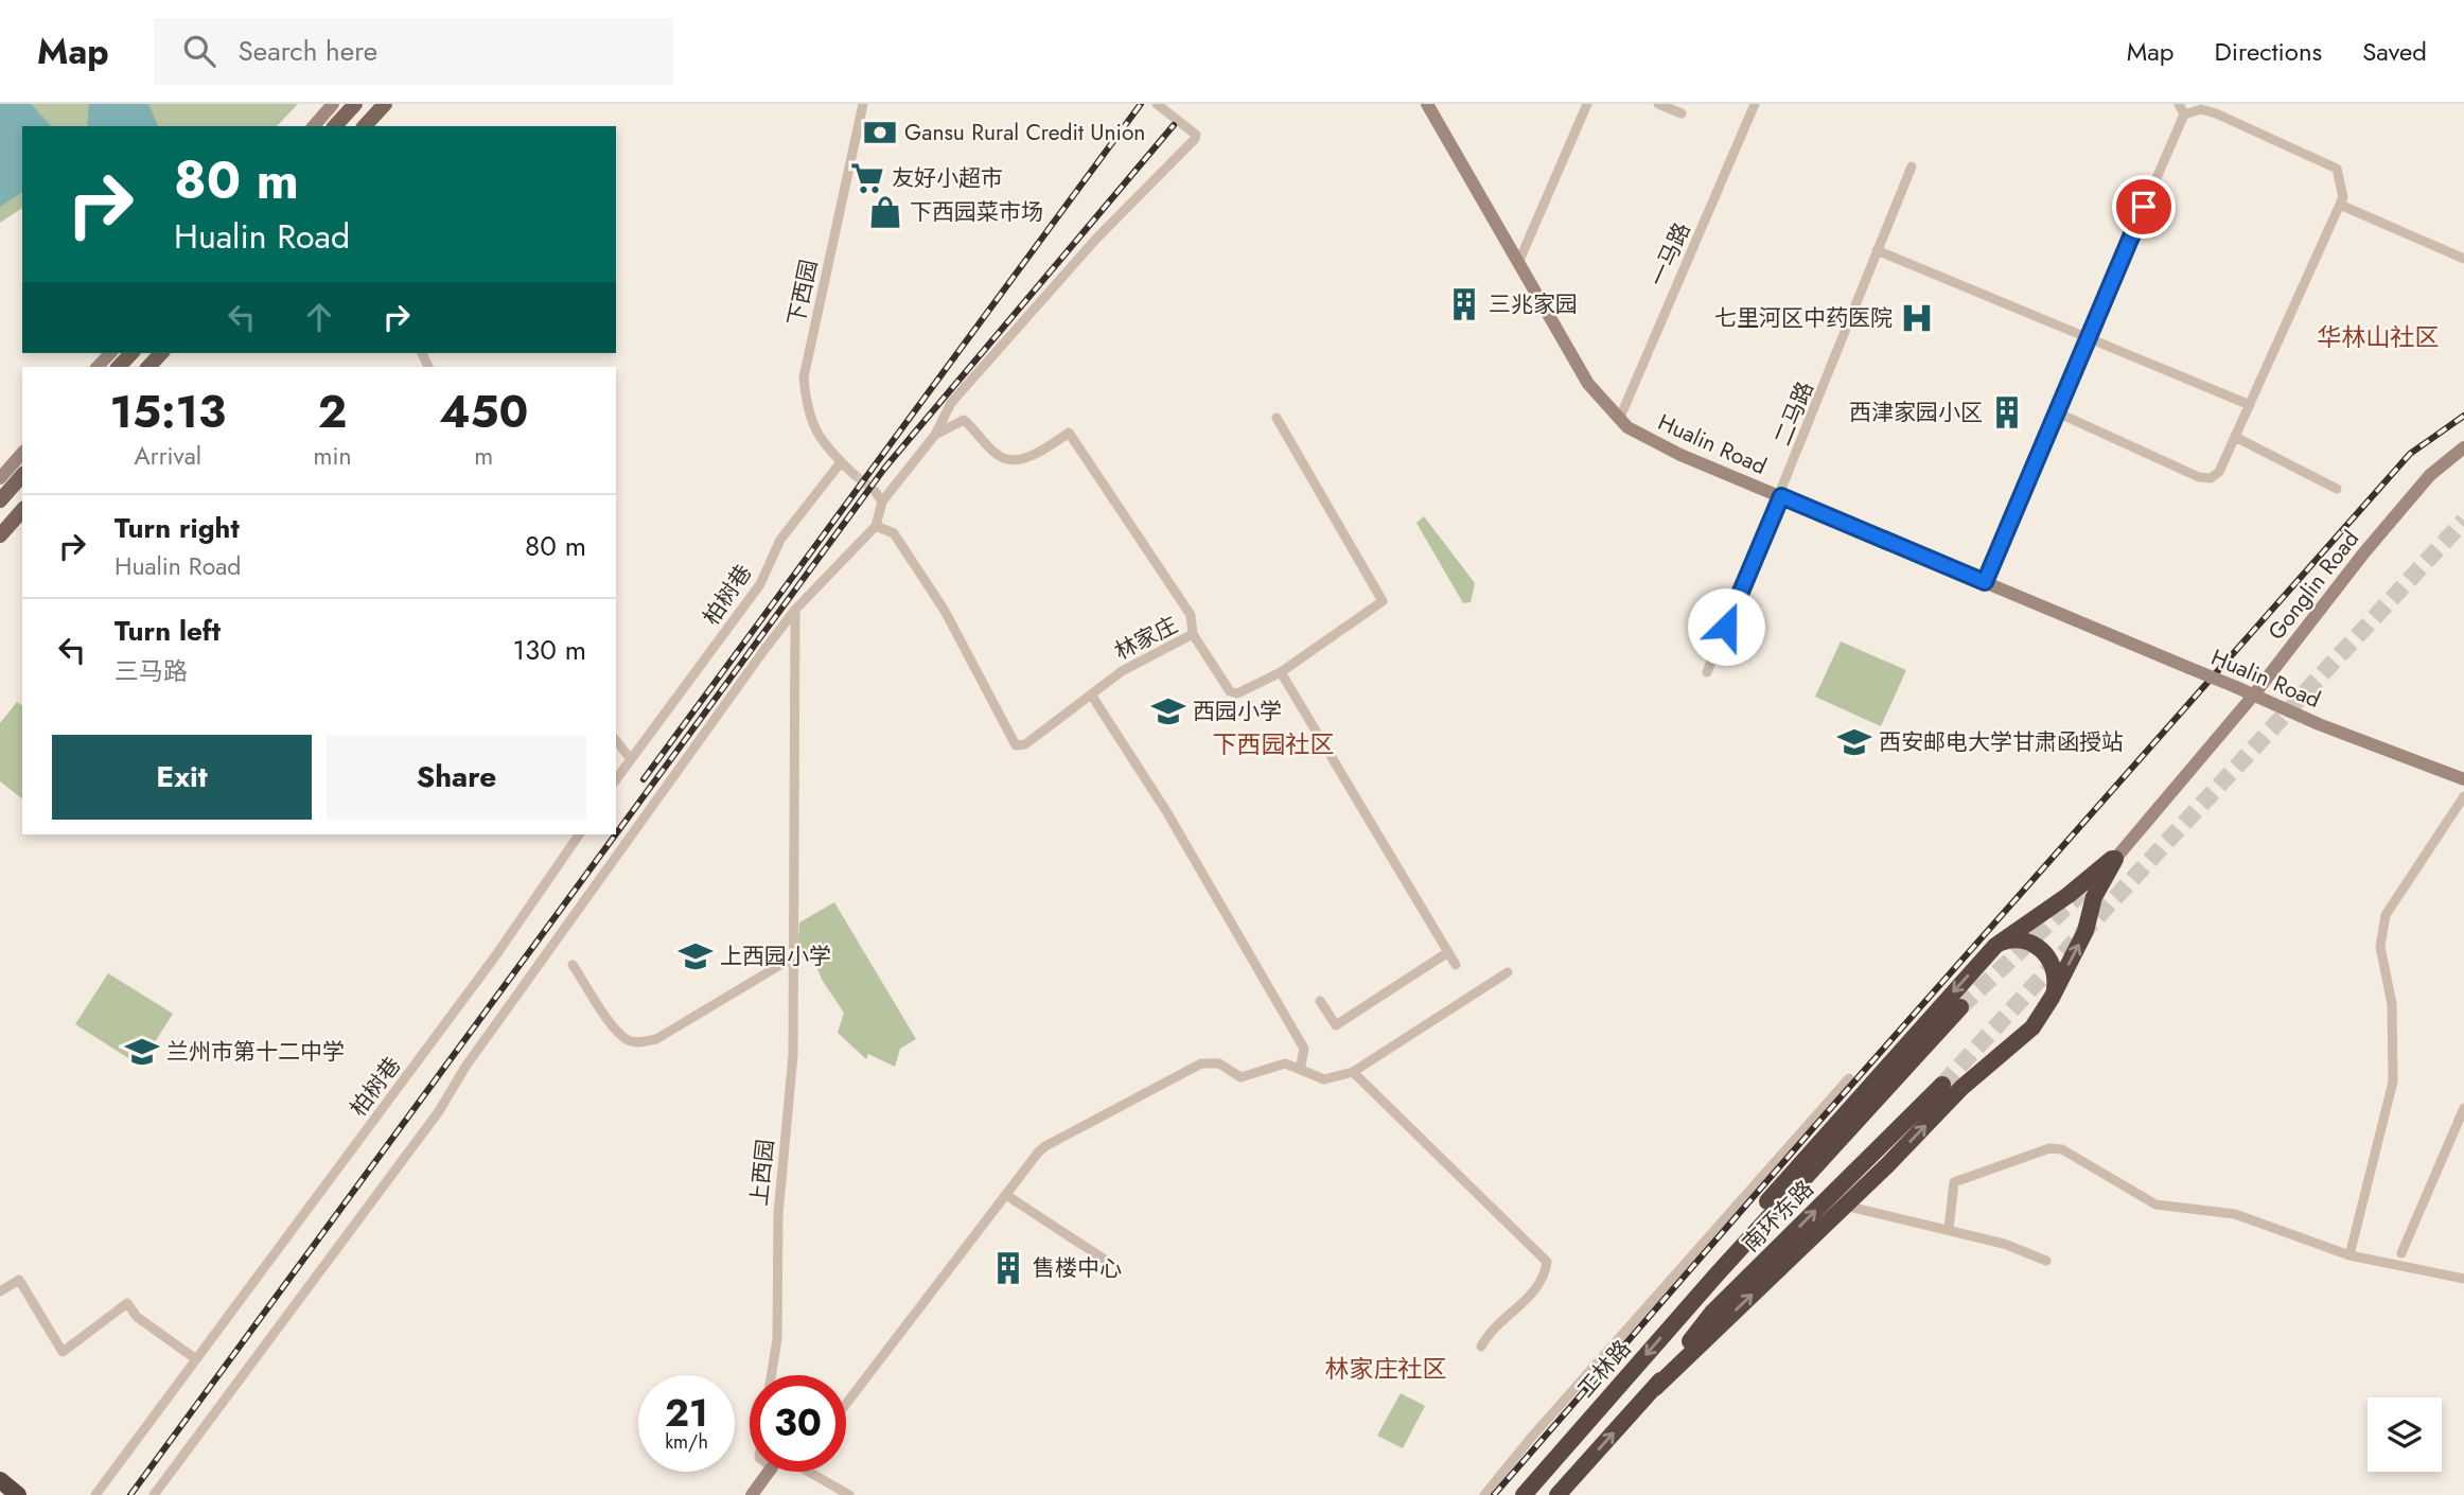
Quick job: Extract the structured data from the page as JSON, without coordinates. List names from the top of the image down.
{
  "streets": {
    "highway": ["南环东路", "工林路"],
    "street": [
      "一马路",
      "下西园",
      "二马路",
      "Hualin Road",
      "Gonglin Road",
      "柏树巷",
      "林家庄",
      "上西园"
    ]
  },
  "crossings": [
    ["一马路", "Hualin Road"],
    ["下西园", "柏树巷"],
    ["二马路", "Hualin Road"],
    ["Hualin Road", "Gonglin Road"],
    ["南环东路", "工林路"]
  ],
  "districts": ["华林山社区", "下西园社区", "林家庄社区"],
  "places": {
    "bank": ["Gansu Rural Credit Union"],
    "supermarket": ["友好小超市"],
    "shop": ["下西园菜市场"],
    "building": ["三兆家园", "西津家园小区", "售楼中心"],
    "hospital": ["七里河区中药医院"],
    "school or university": [
      "西园小学",
      "西安邮电大学甘肃函授站",
      "上西园小学",
      "兰州市第十二中学"
    ]
  },
  "page": {
    "header": "Map",
    "search": "Search here",
    "nav": ["Map", "Directions", "Saved"],
    "turn": ["80 m", "Hualin Road"],
    "eta": [
      "15:13",
      "Arrival",
      "2",
      "min",
      "450",
      "m"
    ],
    "list": [
      {
        "name": "Turn right",
        "note": "Hualin Road",
        "value": "80 m"
      },
      {
        "name": "Turn left",
        "note": "三马路",
        "value": "130 m"
      }
    ],
    "buttons": ["Exit", "Share"],
    "speed": "21 km/h",
    "limit": "30"
  }
}
